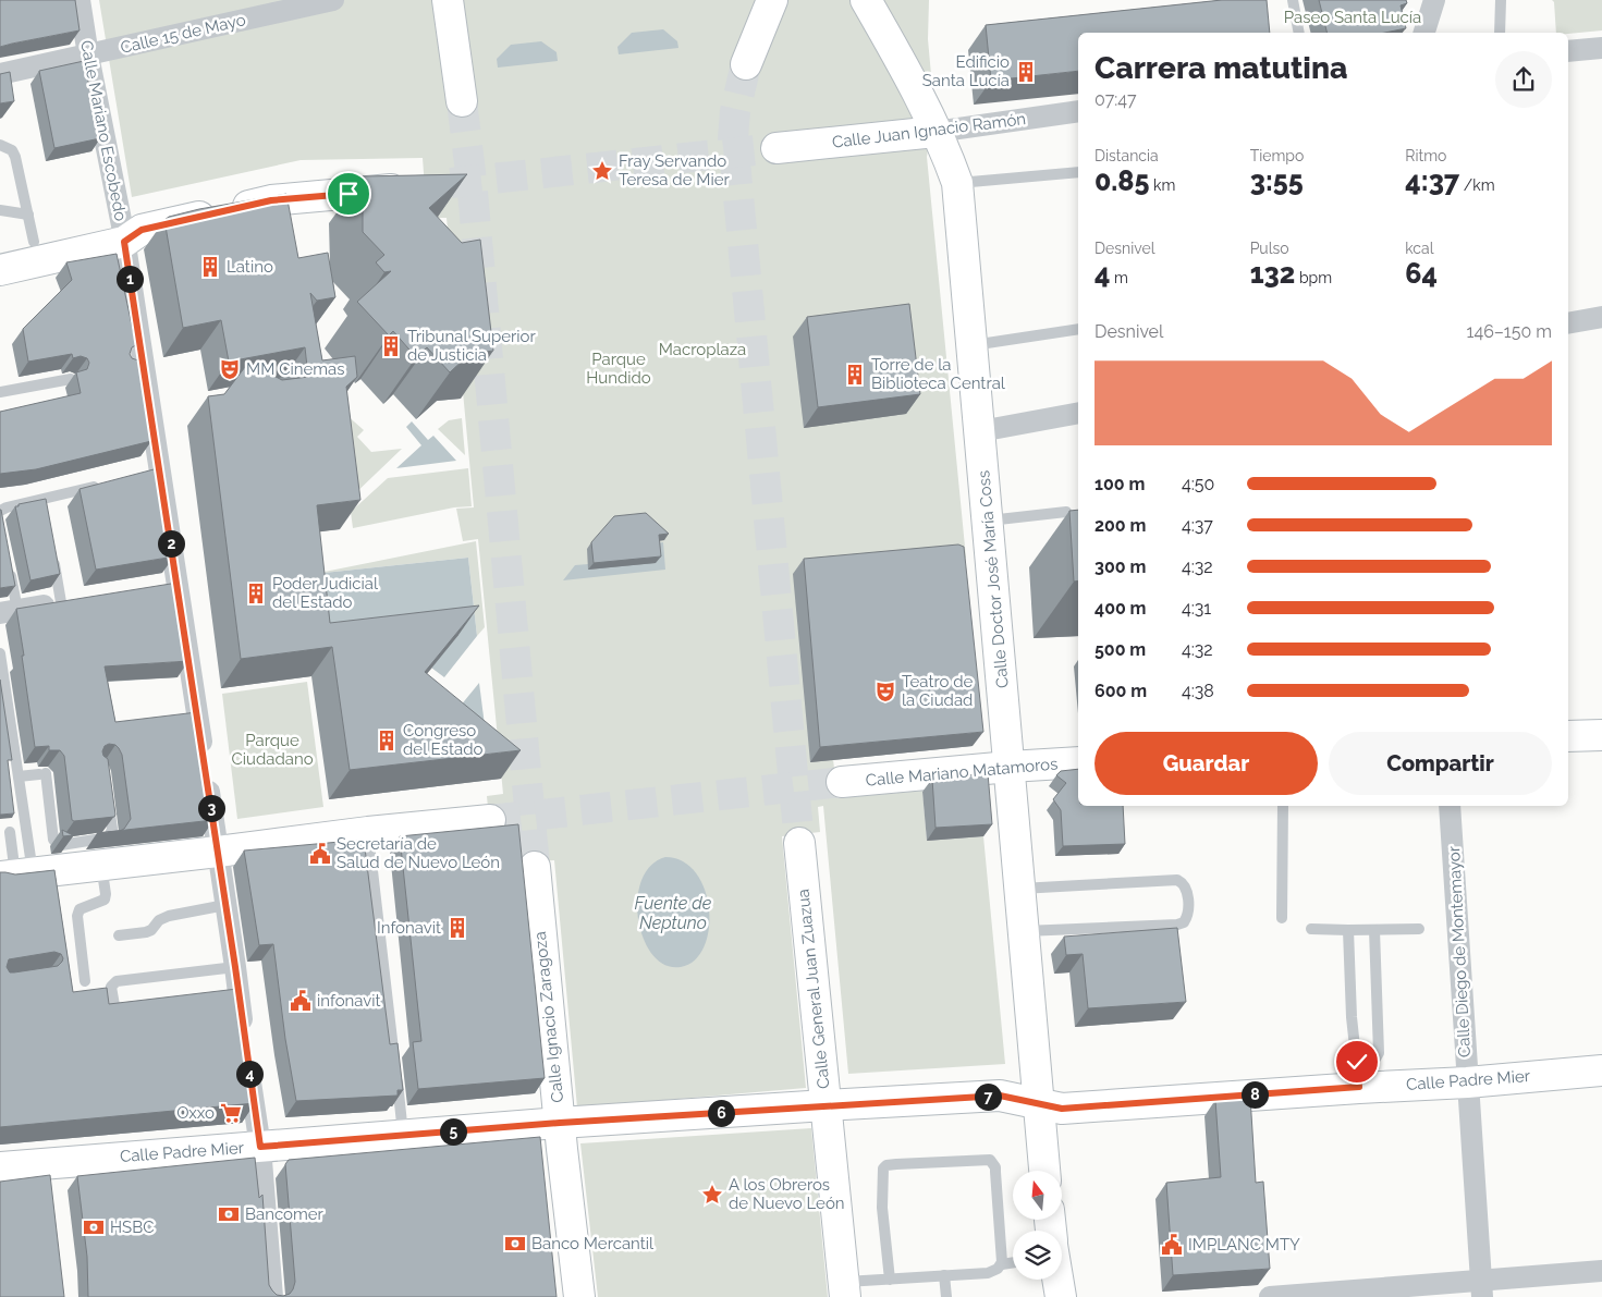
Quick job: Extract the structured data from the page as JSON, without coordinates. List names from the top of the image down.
{
  "streets": {
    "street": [
      "Calle 15 de Mayo",
      "Calle Mariano Escobedo",
      "Calle Juan Ignacio Ramón",
      "Calle Doctor José María Coss",
      "Calle Mariano Matamoros",
      "Calle Diego de Montemayor",
      "Calle General Juan Zuazua",
      "Calle Ignacio Zaragoza",
      "Calle Padre Mier"
    ]
  },
  "crossings": [
    ["Calle 15 de Mayo", "Calle Mariano Escobedo"],
    ["Calle Mariano Escobedo", "Calle Padre Mier"],
    ["Calle Juan Ignacio Ramón", "Calle Doctor José María Coss"],
    ["Calle Doctor José María Coss", "Calle Mariano Matamoros"],
    ["Calle Doctor José María Coss", "Calle Padre Mier"],
    ["Calle Diego de Montemayor", "Calle Padre Mier"],
    ["Calle General Juan Zuazua", "Calle Padre Mier"],
    ["Calle Ignacio Zaragoza", "Calle Padre Mier"]
  ],
  "water": ["Fuente de Neptuno"],
  "parks": [
    "Paseo Santa Lucía",
    "Macroplaza",
    "Parque Hundido",
    "Parque Ciudadano"
  ],
  "places": {
    "building": [
      "Edificio Santa Lucía",
      "Latino",
      "Tribunal Superior de Justicia",
      "Torre de la Biblioteca Central",
      "Poder Judicial del Estado",
      "Congreso del Estado",
      "Infonavit"
    ],
    "place": ["Fray Servando Teresa de Mier", "A los Obreros de Nuevo León"],
    "theatre": ["MM Cinemas", "Teatro de la Ciudad"],
    "public building": ["Secretaría de Salud de Nuevo León", "infonavit", "IMPLANC MTY"],
    "supermarket": ["Oxxo"],
    "bank": ["Bancomer", "HSBC", "Banco Mercantil"]
  },
  "north": "top",
  "page": {
    "heading": ["Carrera matutina", "07:47"],
    "stats": [
      ["Distancia", "0.85 km"],
      ["Tiempo", "3:55"],
      ["Ritmo", "4:37 /km"],
      ["Desnivel", "4 m"],
      ["Pulso", "132 bpm"],
      ["kcal", "64"]
    ],
    "pins": [
      "1",
      "2",
      "3",
      "4",
      "8",
      "7",
      "6",
      "5"
    ],
    "chart": ["Desnivel", "146–150 m"],
    "list": [
      {
        "name": "100 m",
        "note": "4:50"
      },
      {
        "name": "200 m",
        "note": "4:37"
      },
      {
        "name": "300 m",
        "note": "4:32"
      },
      {
        "name": "400 m",
        "note": "4:31"
      },
      {
        "name": "500 m",
        "note": "4:32"
      },
      {
        "name": "600 m",
        "note": "4:38"
      }
    ],
    "buttons": ["Guardar", "Compartir"]
  }
}
